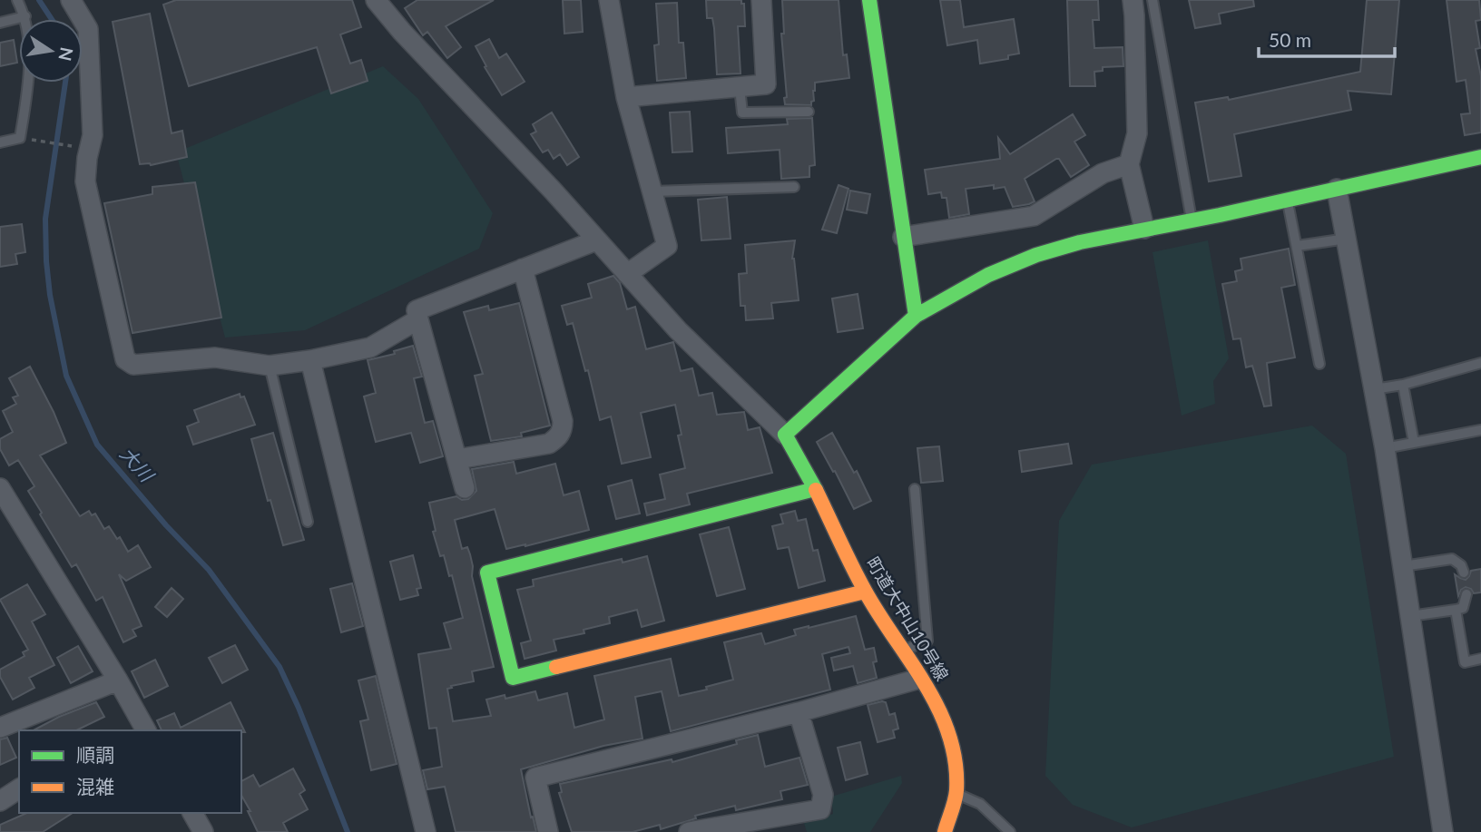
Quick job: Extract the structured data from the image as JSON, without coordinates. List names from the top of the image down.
{
  "streets": {
    "street": ["町道大中山10号線"]
  },
  "water": ["大川"],
  "legend": ["順調", "混雑"],
  "scale_bar": "50 m",
  "north": "right"
}
